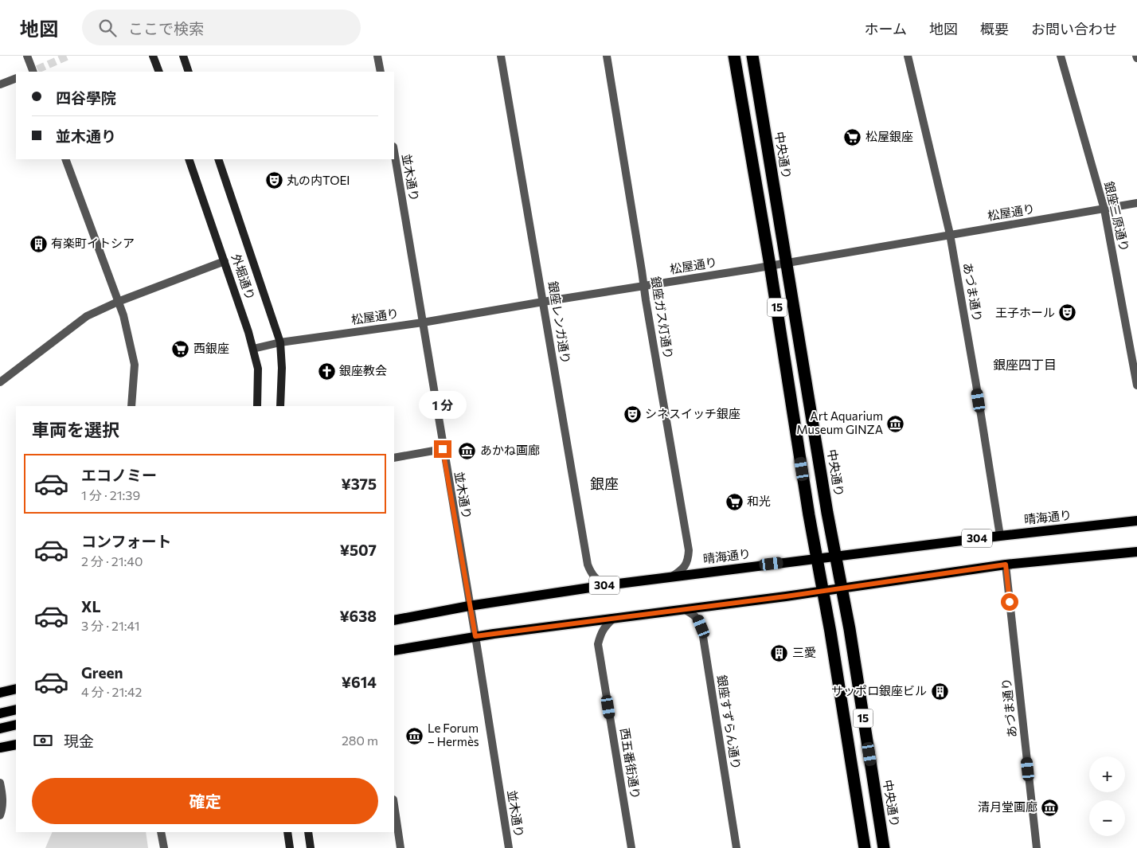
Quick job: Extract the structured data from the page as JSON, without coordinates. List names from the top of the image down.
{
  "streets": {
    "highway": ["中央通り", "15"],
    "main road": ["外堀通り", "晴海通り", "304"],
    "street": [
      "並木通り",
      "松屋通り",
      "銀座三原通り",
      "あづま通り",
      "銀座ガス灯通り",
      "銀座レンガ通り",
      "銀座すずらん通り",
      "西五番街通り"
    ]
  },
  "crossings": [
    ["中央通り", "松屋通り"],
    ["中央通り", "晴海通り"],
    ["並木通り", "松屋通り"],
    ["並木通り", "晴海通り"],
    ["松屋通り", "銀座三原通り"],
    ["松屋通り", "外堀通り"],
    ["松屋通り", "あづま通り"],
    ["松屋通り", "15"],
    ["松屋通り", "銀座ガス灯通り"],
    ["松屋通り", "銀座レンガ通り"],
    ["あづま通り", "晴海通り"],
    ["15", "晴海通り"],
    ["銀座ガス灯通り", "晴海通り"],
    ["銀座レンガ通り", "晴海通り"]
  ],
  "districts": ["銀座四丁目", "銀座"],
  "places": {
    "supermarket": ["松屋銀座", "西銀座", "和光"],
    "theatre": ["丸の内TOEI", "王子ホール", "シネスイッチ銀座"],
    "building": ["有楽町イトシア", "三愛", "サッポロ銀座ビル"],
    "church": ["銀座教会"],
    "museum": [
      "Art Aquarium Museum GINZA",
      "あかね画廊",
      "Le Forum – Hermès",
      "清月堂画廊"
    ]
  },
  "page": {
    "header": "地図",
    "search": "ここで検索",
    "nav": [
      "ホーム",
      "地図",
      "概要",
      "お問い合わせ"
    ],
    "banner": ["四谷學院", "並木通り"],
    "bubble": "1 分",
    "heading": "車両を選択",
    "list": [
      {
        "name": "エコノミー",
        "note": "1 分 · 21:39",
        "value": "¥375"
      },
      {
        "name": "コンフォート",
        "note": "2 分 · 21:40",
        "value": "¥507"
      },
      {
        "name": "XL",
        "note": "3 分 · 21:41",
        "value": "¥638"
      },
      {
        "name": "Green",
        "note": "4 分 · 21:42",
        "value": "¥614"
      }
    ],
    "pay": ["現金", "280 m"],
    "map_buttons": ["+", "−"],
    "buttons": "確定"
  }
}
